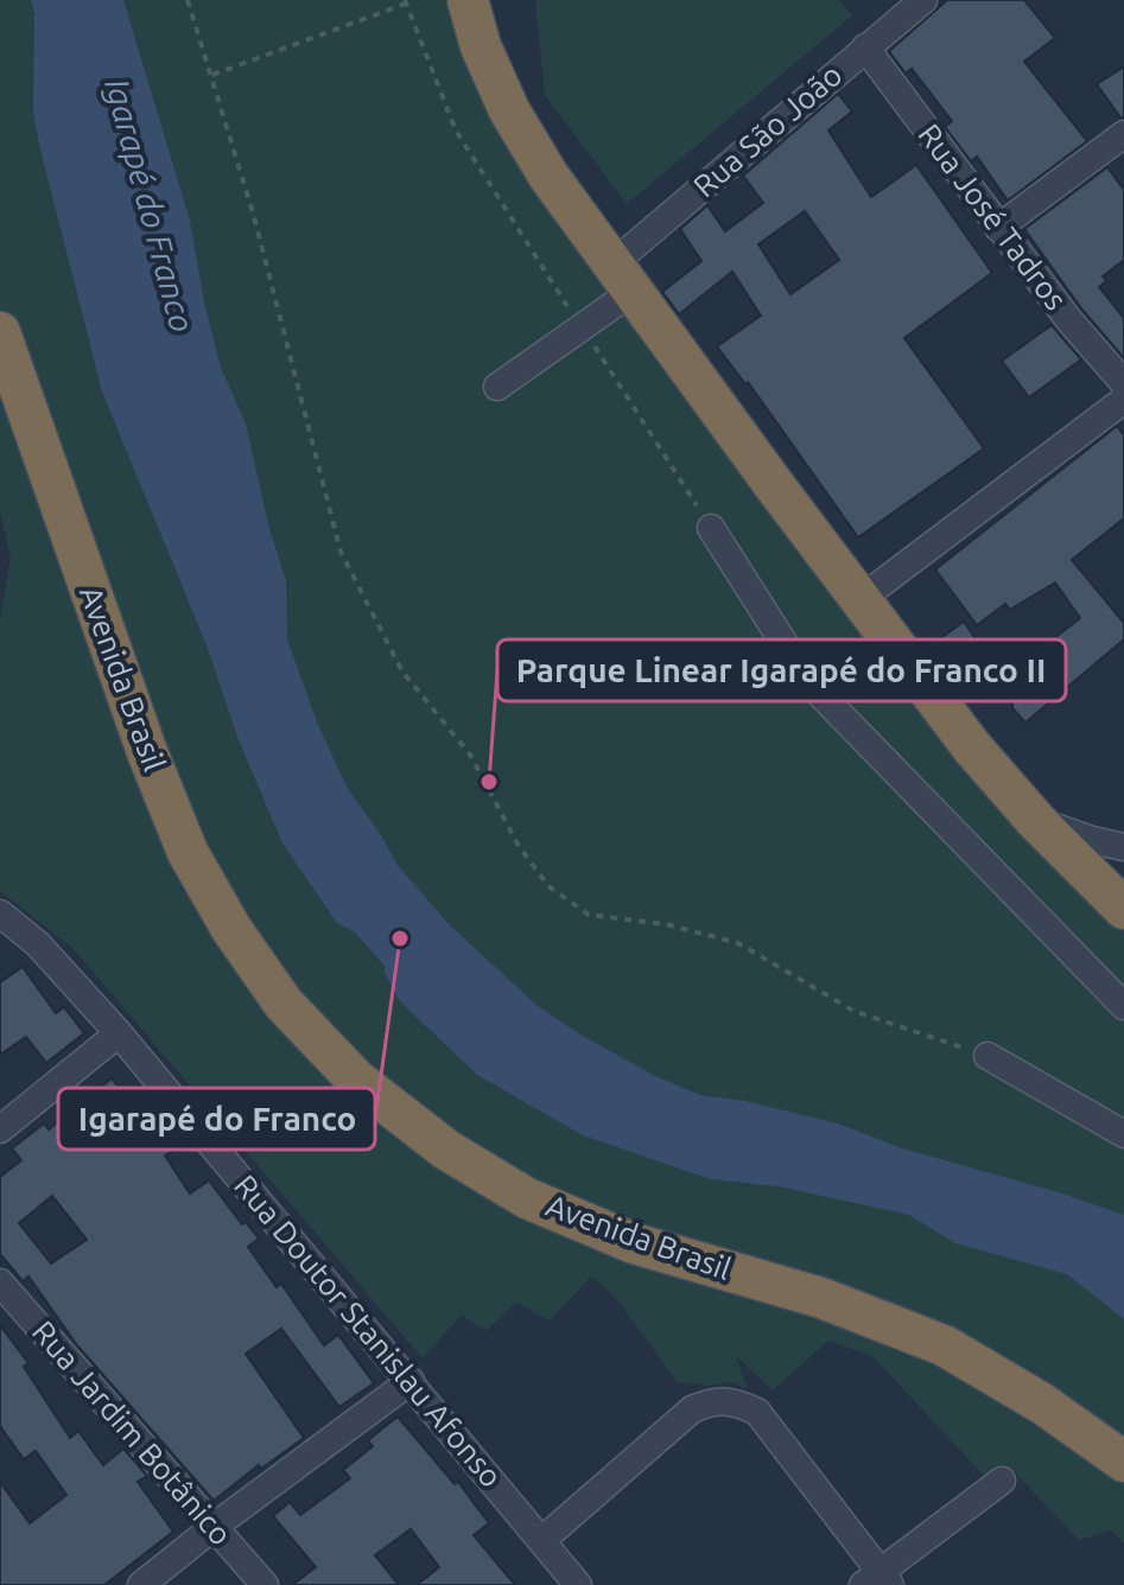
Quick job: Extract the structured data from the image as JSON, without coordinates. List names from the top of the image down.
{
  "streets": {
    "highway": ["Avenida Brasil"],
    "street": [
      "Rua São João",
      "Rua José Tadros",
      "Rua Doutor Stanislau Afonso",
      "Rua Jardim Botânico"
    ]
  },
  "crossings": [
    ["Rua São João", "Rua José Tadros"]
  ],
  "water": ["Igarapé do Franco"],
  "places": ["Parque Linear Igarapé do Franco II", "Igarapé do Franco"]
}
